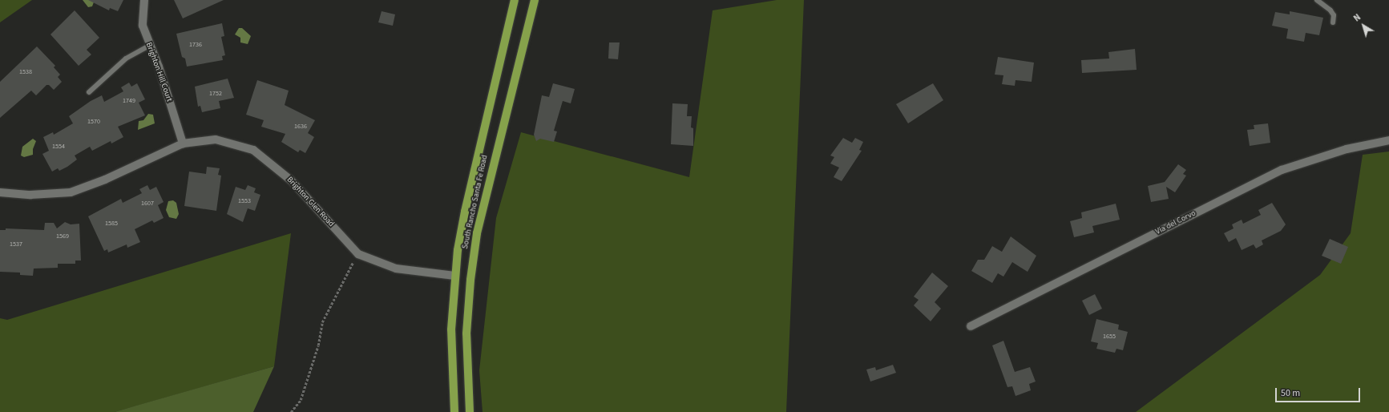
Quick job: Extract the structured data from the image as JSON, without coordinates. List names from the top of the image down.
{
  "streets": {
    "main road": ["South Rancho Santa Fe Road"],
    "street": ["Brighton Hill Court", "Brighton Glen Road", "Via del Corvo"]
  },
  "crossings": [
    ["Brighton Hill Court", "Brighton Glen Road"],
    ["Brighton Glen Road", "South Rancho Santa Fe Road"]
  ],
  "house_numbers": [
    "1736",
    "1538",
    "1752",
    "1749",
    "1570",
    "1636",
    "1554",
    "1553",
    "1607",
    "1585",
    "1569",
    "1537",
    "1655"
  ],
  "scale_bar": "50 m",
  "north": "top left"
}
